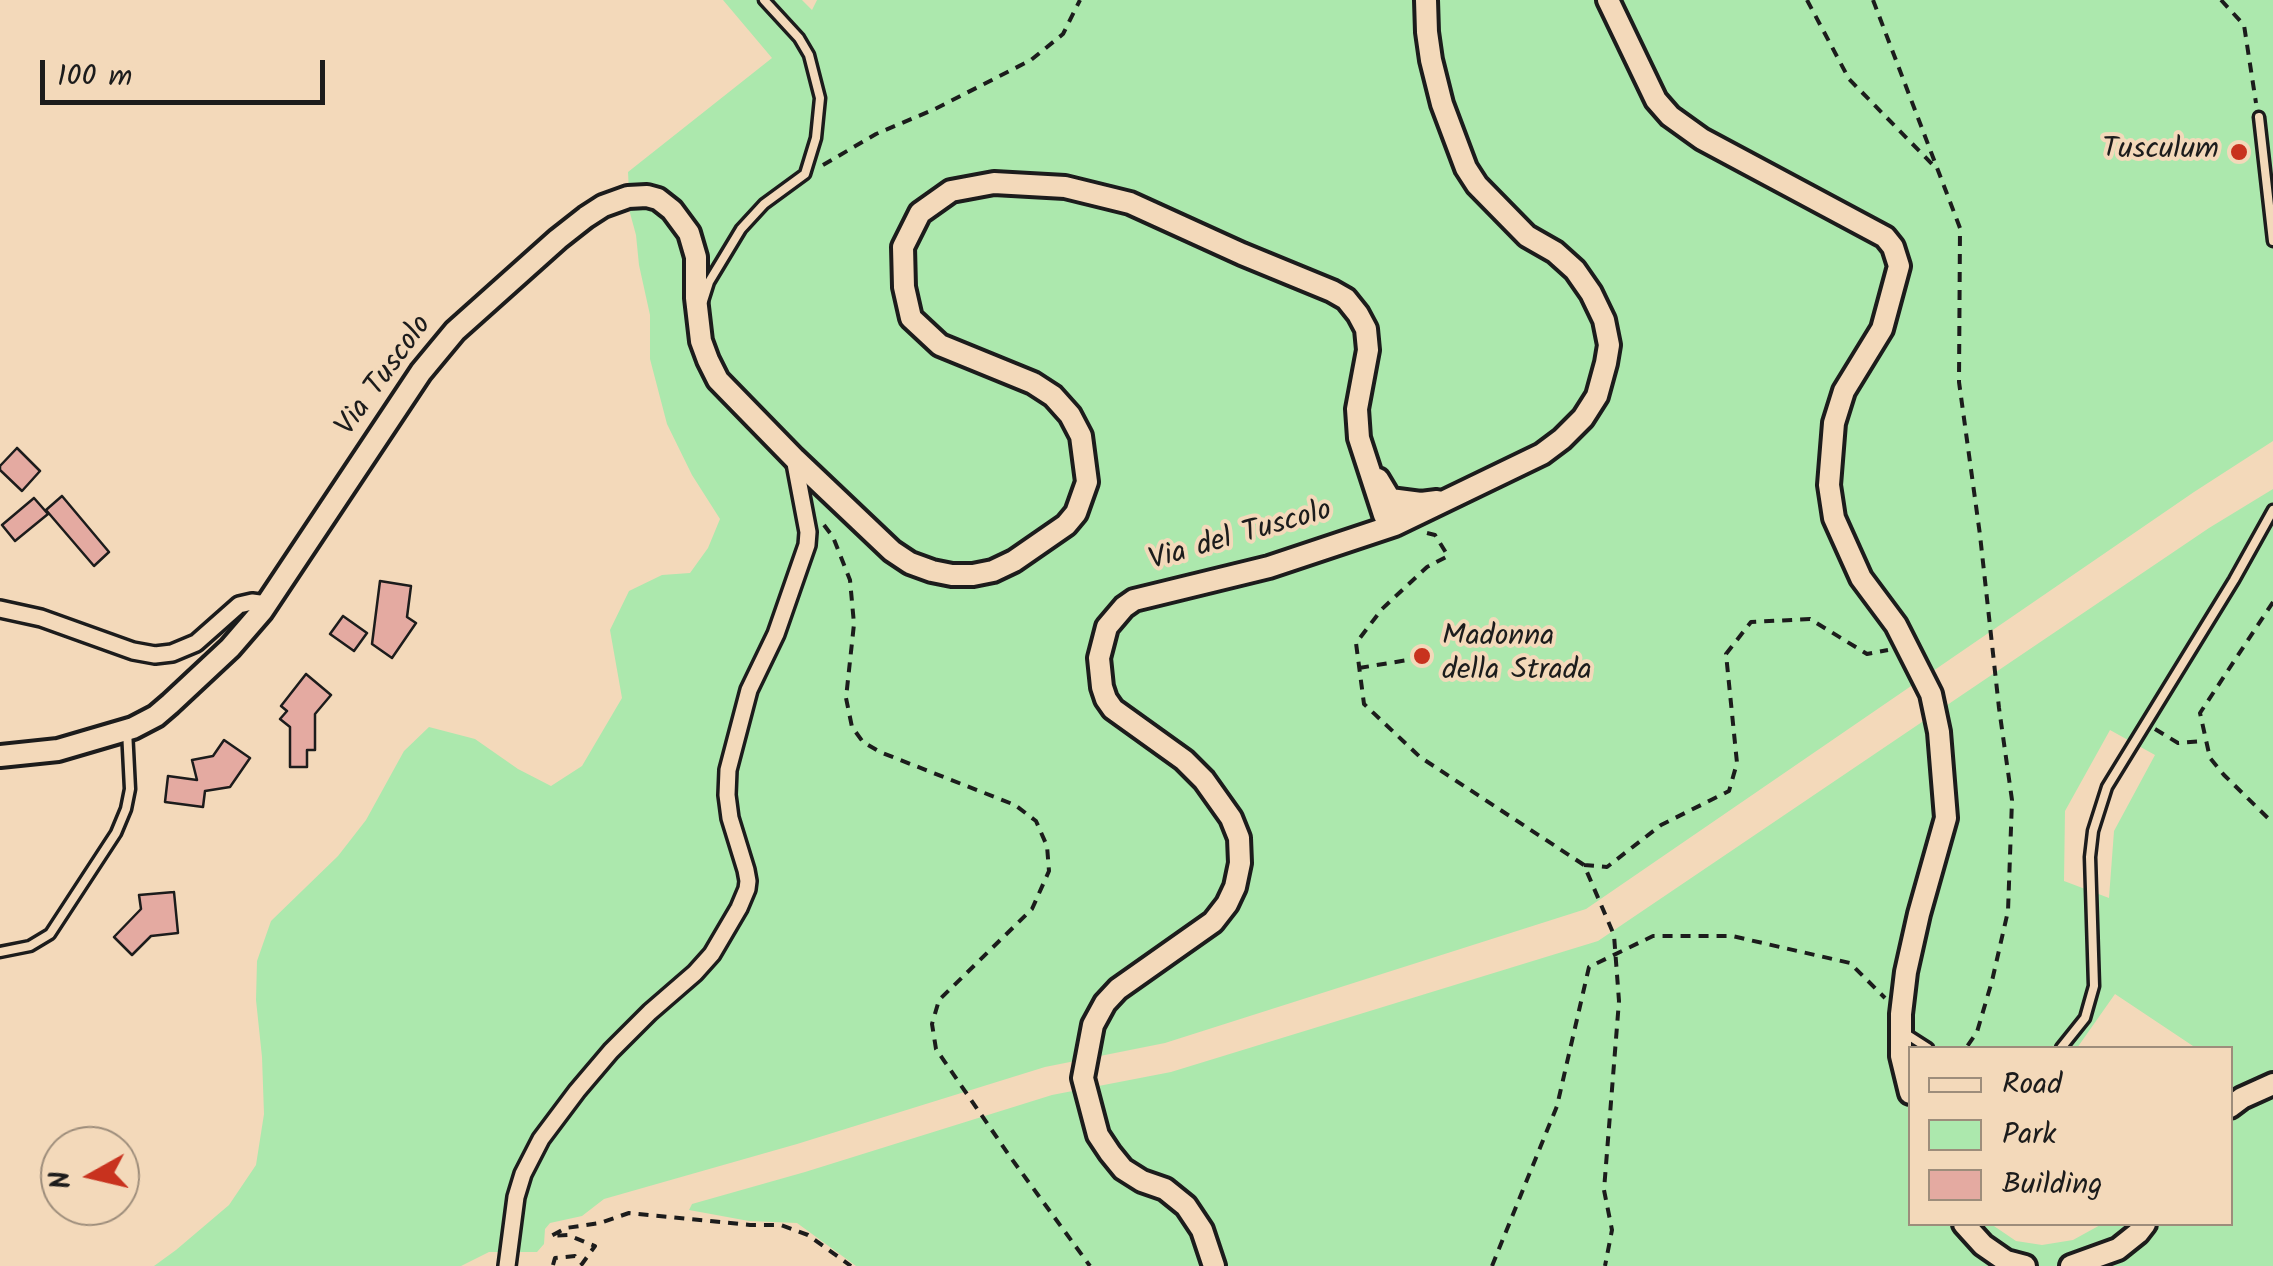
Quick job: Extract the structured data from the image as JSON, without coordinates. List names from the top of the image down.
{
  "streets": {
    "street": ["Via Tuscolo", "Via del Tuscolo"]
  },
  "places": ["Tusculum", "Madonna della Strada"],
  "legend": ["Road", "Park", "Building"],
  "scale_bar": "100 m",
  "north": "left"
}
